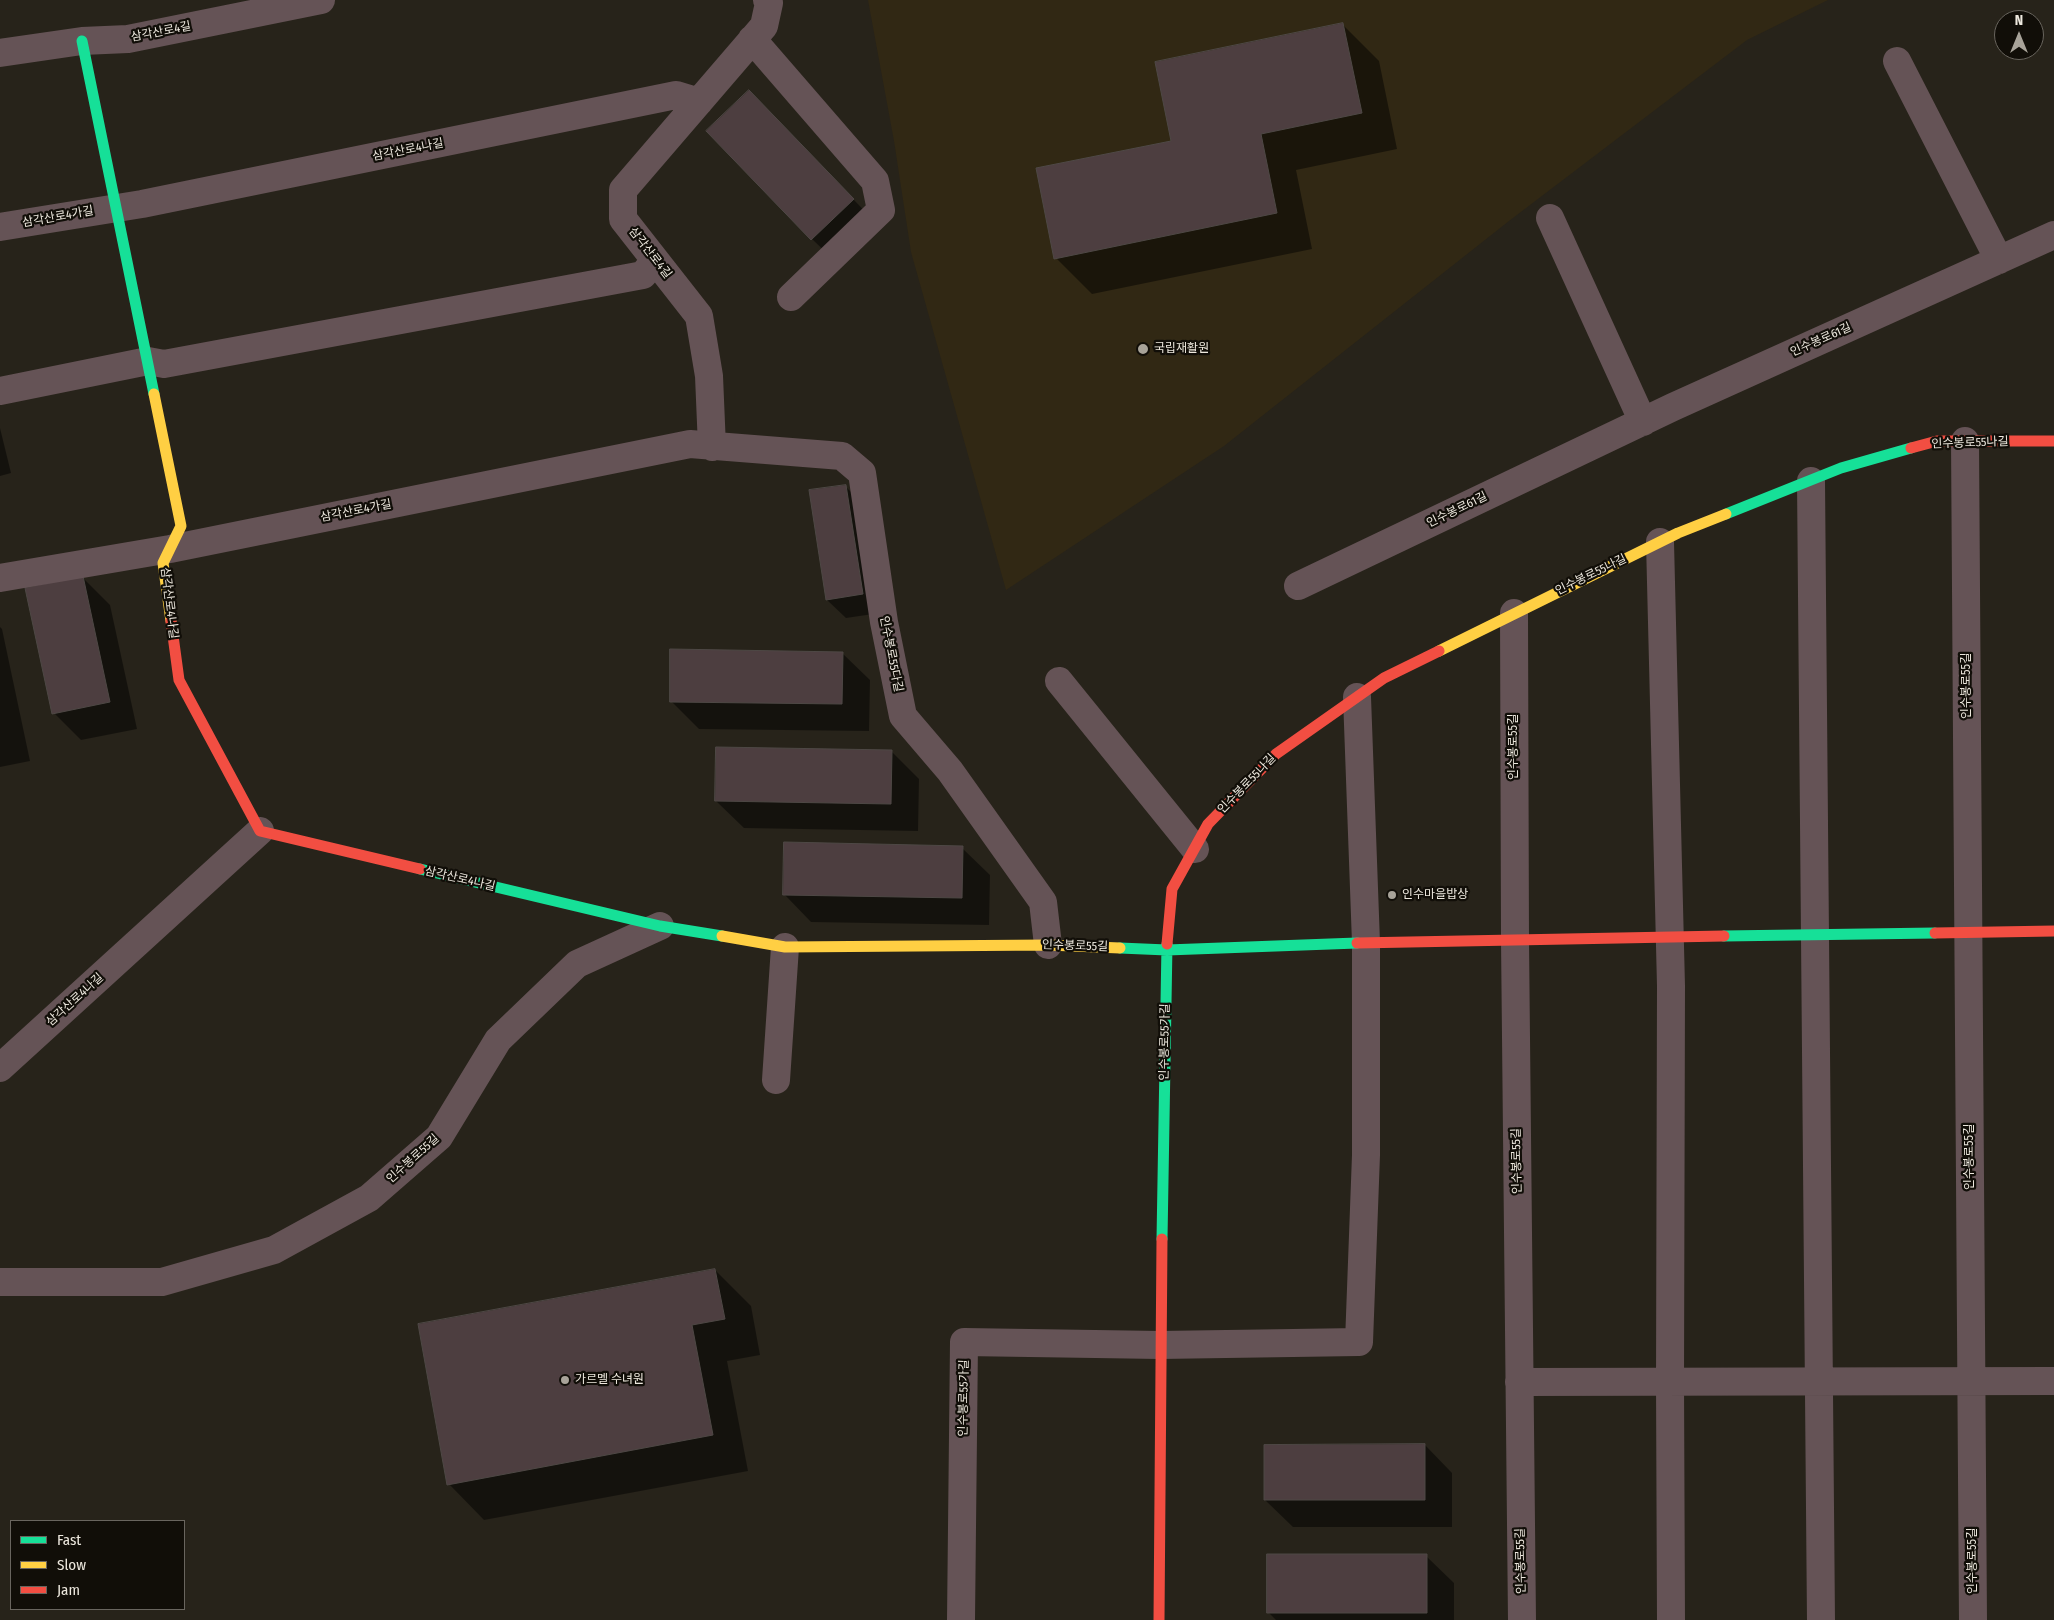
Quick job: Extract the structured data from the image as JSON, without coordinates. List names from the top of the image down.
{
  "streets": {
    "street": [
      "삼각산로4길",
      "삼각산로4나길",
      "삼각산로4가길",
      "인수봉로61길",
      "인수봉로55나길",
      "인수봉로55다길",
      "인수봉로55길",
      "인수봉로55가길"
    ]
  },
  "crossings": [
    ["삼각산로4길", "삼각산로4나길"],
    ["삼각산로4길", "삼각산로4가길"],
    ["삼각산로4길", "인수봉로55다길"],
    ["삼각산로4나길", "삼각산로4가길"],
    ["삼각산로4나길", "인수봉로55길"],
    ["삼각산로4가길", "인수봉로55다길"],
    ["인수봉로55나길", "인수봉로55길"],
    ["인수봉로55나길", "인수봉로55가길"],
    ["인수봉로55다길", "인수봉로55길"],
    ["인수봉로55길", "인수봉로55가길"]
  ],
  "places": ["국립재활원", "인수마을밥상", "가르멜 수녀원"],
  "legend": ["Fast", "Slow", "Jam"],
  "north": "top"
}
